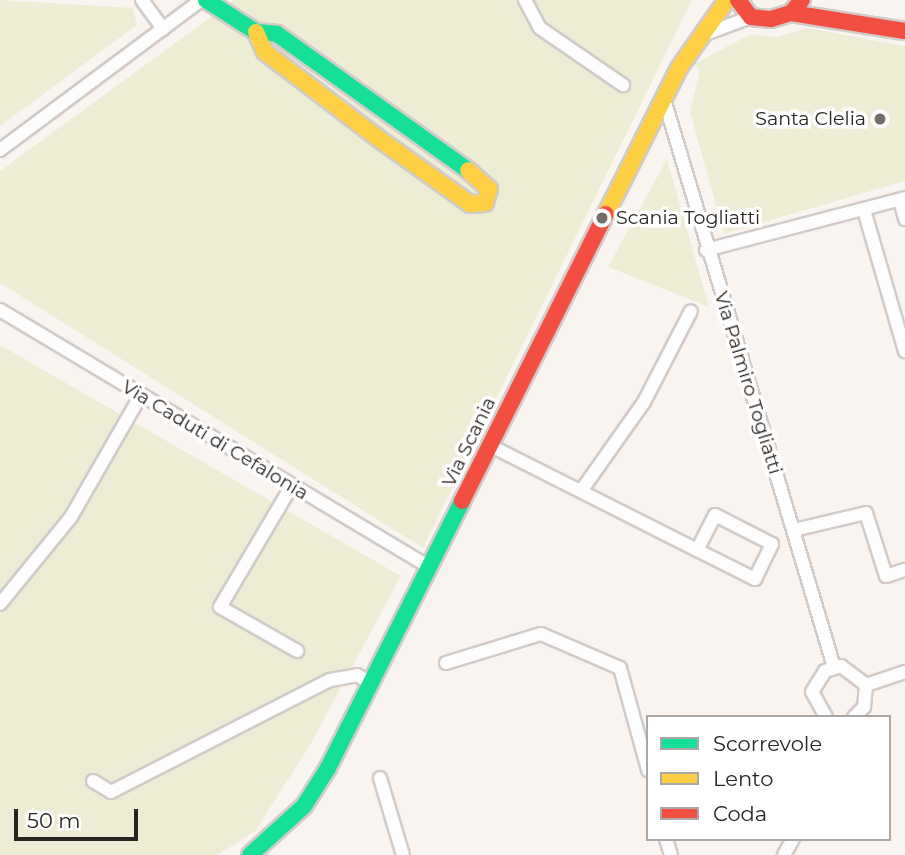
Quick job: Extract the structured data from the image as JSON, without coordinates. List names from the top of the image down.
{
  "streets": {
    "street": ["Via Palmiro Togliatti", "Via Caduti di Cefalonia", "Via Scania"]
  },
  "crossings": [
    ["Via Palmiro Togliatti", "Via Scania"],
    ["Via Caduti di Cefalonia", "Via Scania"]
  ],
  "places": ["Santa Clelia", "Scania Togliatti"],
  "legend": ["Scorrevole", "Lento", "Coda"],
  "scale_bar": "50 m"
}
